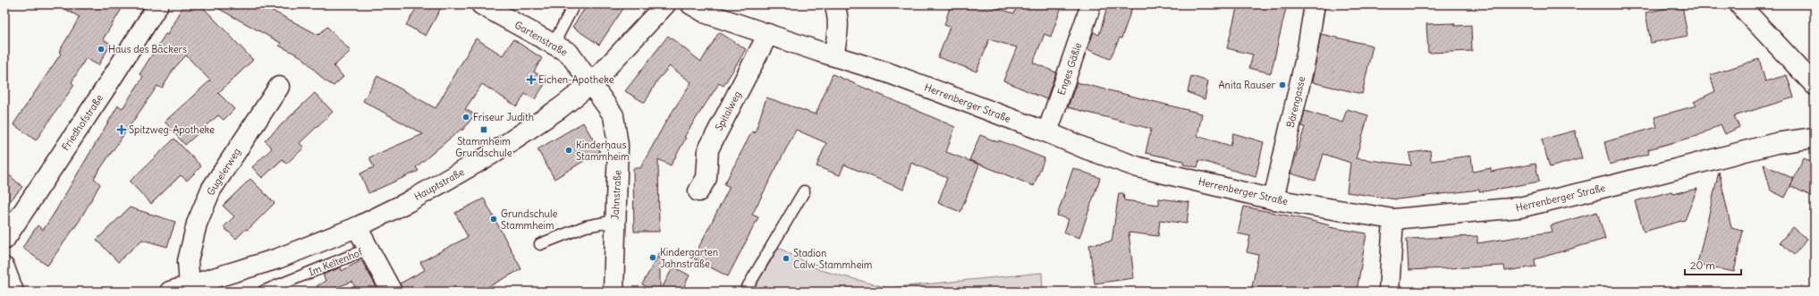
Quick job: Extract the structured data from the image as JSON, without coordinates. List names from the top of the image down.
{
  "streets": {
    "street": [
      "Gartenstraße",
      "Enges Gäßle",
      "Bärengasse",
      "Herrenberger Straße",
      "Spitalweg",
      "Friedhofstraße",
      "Gugelerweg",
      "Hauptstraße",
      "Jahnstraße",
      "Im Keltenhof"
    ]
  },
  "crossings": [
    ["Gartenstraße", "Hauptstraße"],
    ["Gartenstraße", "Jahnstraße"],
    ["Enges Gäßle", "Herrenberger Straße"],
    ["Bärengasse", "Herrenberger Straße"],
    ["Herrenberger Straße", "Spitalweg"],
    ["Gugelerweg", "Hauptstraße"],
    ["Hauptstraße", "Jahnstraße"],
    ["Hauptstraße", "Im Keltenhof"]
  ],
  "places": {
    "other": [
      "Haus des Bäckers",
      "Anita Rauser",
      "Friseur Judith",
      "Kinderhaus Stammheim",
      "Grundschule Stammheim",
      "Kindergarten Jahnstraße",
      "Stadion Calw-Stammheim"
    ],
    "health": ["Eichen-Apotheke", "Spitzweg-Apotheke"],
    "transit": ["Stammheim Grundschule"]
  },
  "scale_bar": "20 m"
}
